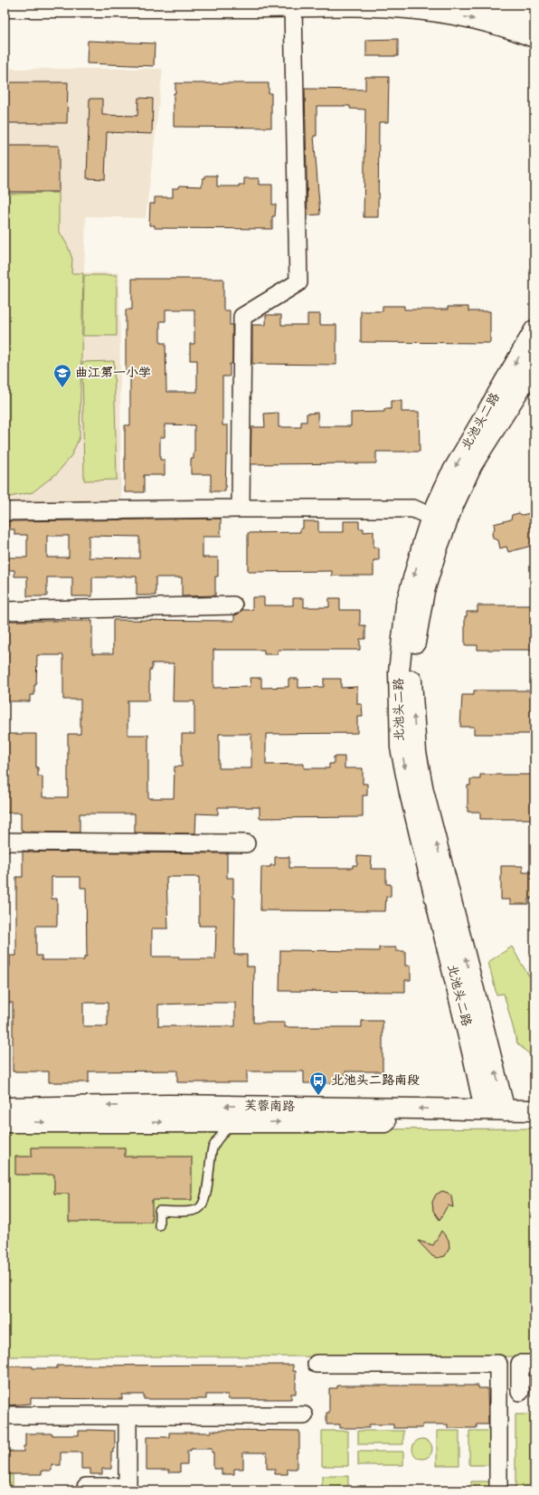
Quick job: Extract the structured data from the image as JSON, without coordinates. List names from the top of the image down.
{
  "streets": {
    "main road": ["北池头二路", "芙蓉南路"]
  },
  "crossings": [
    ["北池头二路", "芙蓉南路"]
  ],
  "places": {
    "school or university": ["曲江第一小学"],
    "bus stop": ["北池头二路南段"]
  }
}
